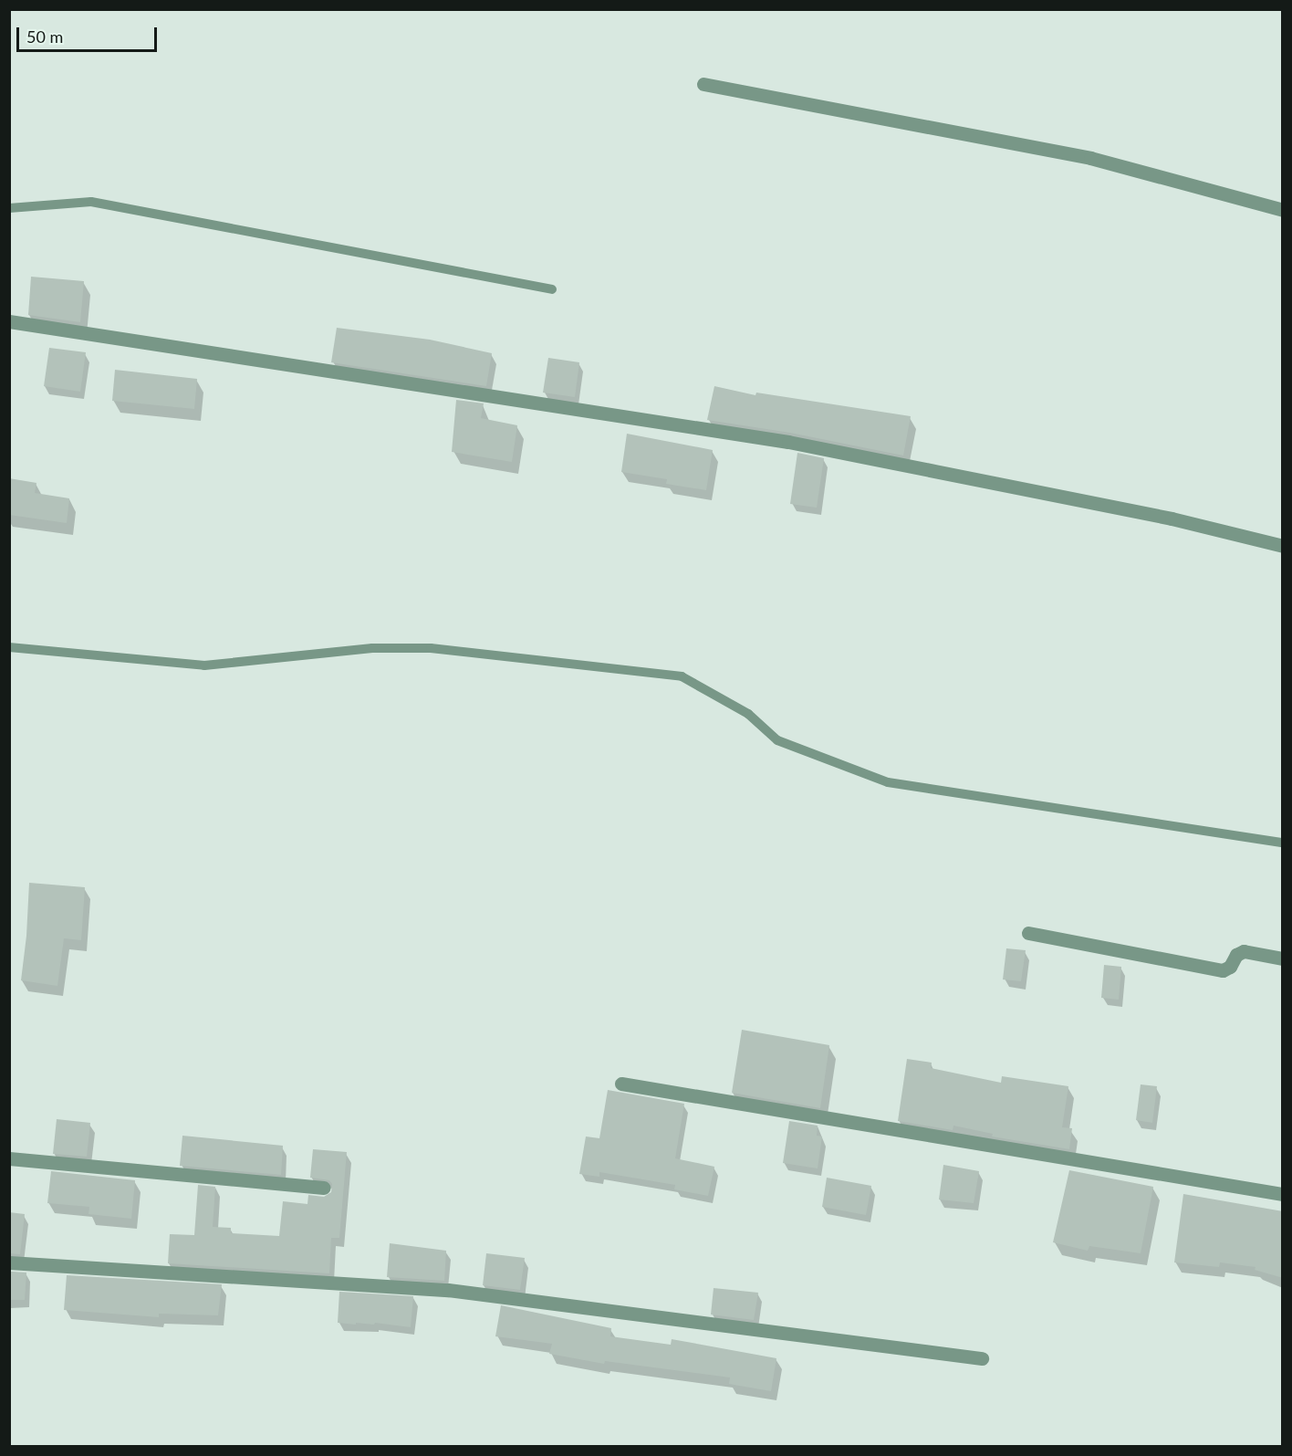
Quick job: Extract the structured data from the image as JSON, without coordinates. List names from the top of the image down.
{
  "scale_bar": "50 m"
}
